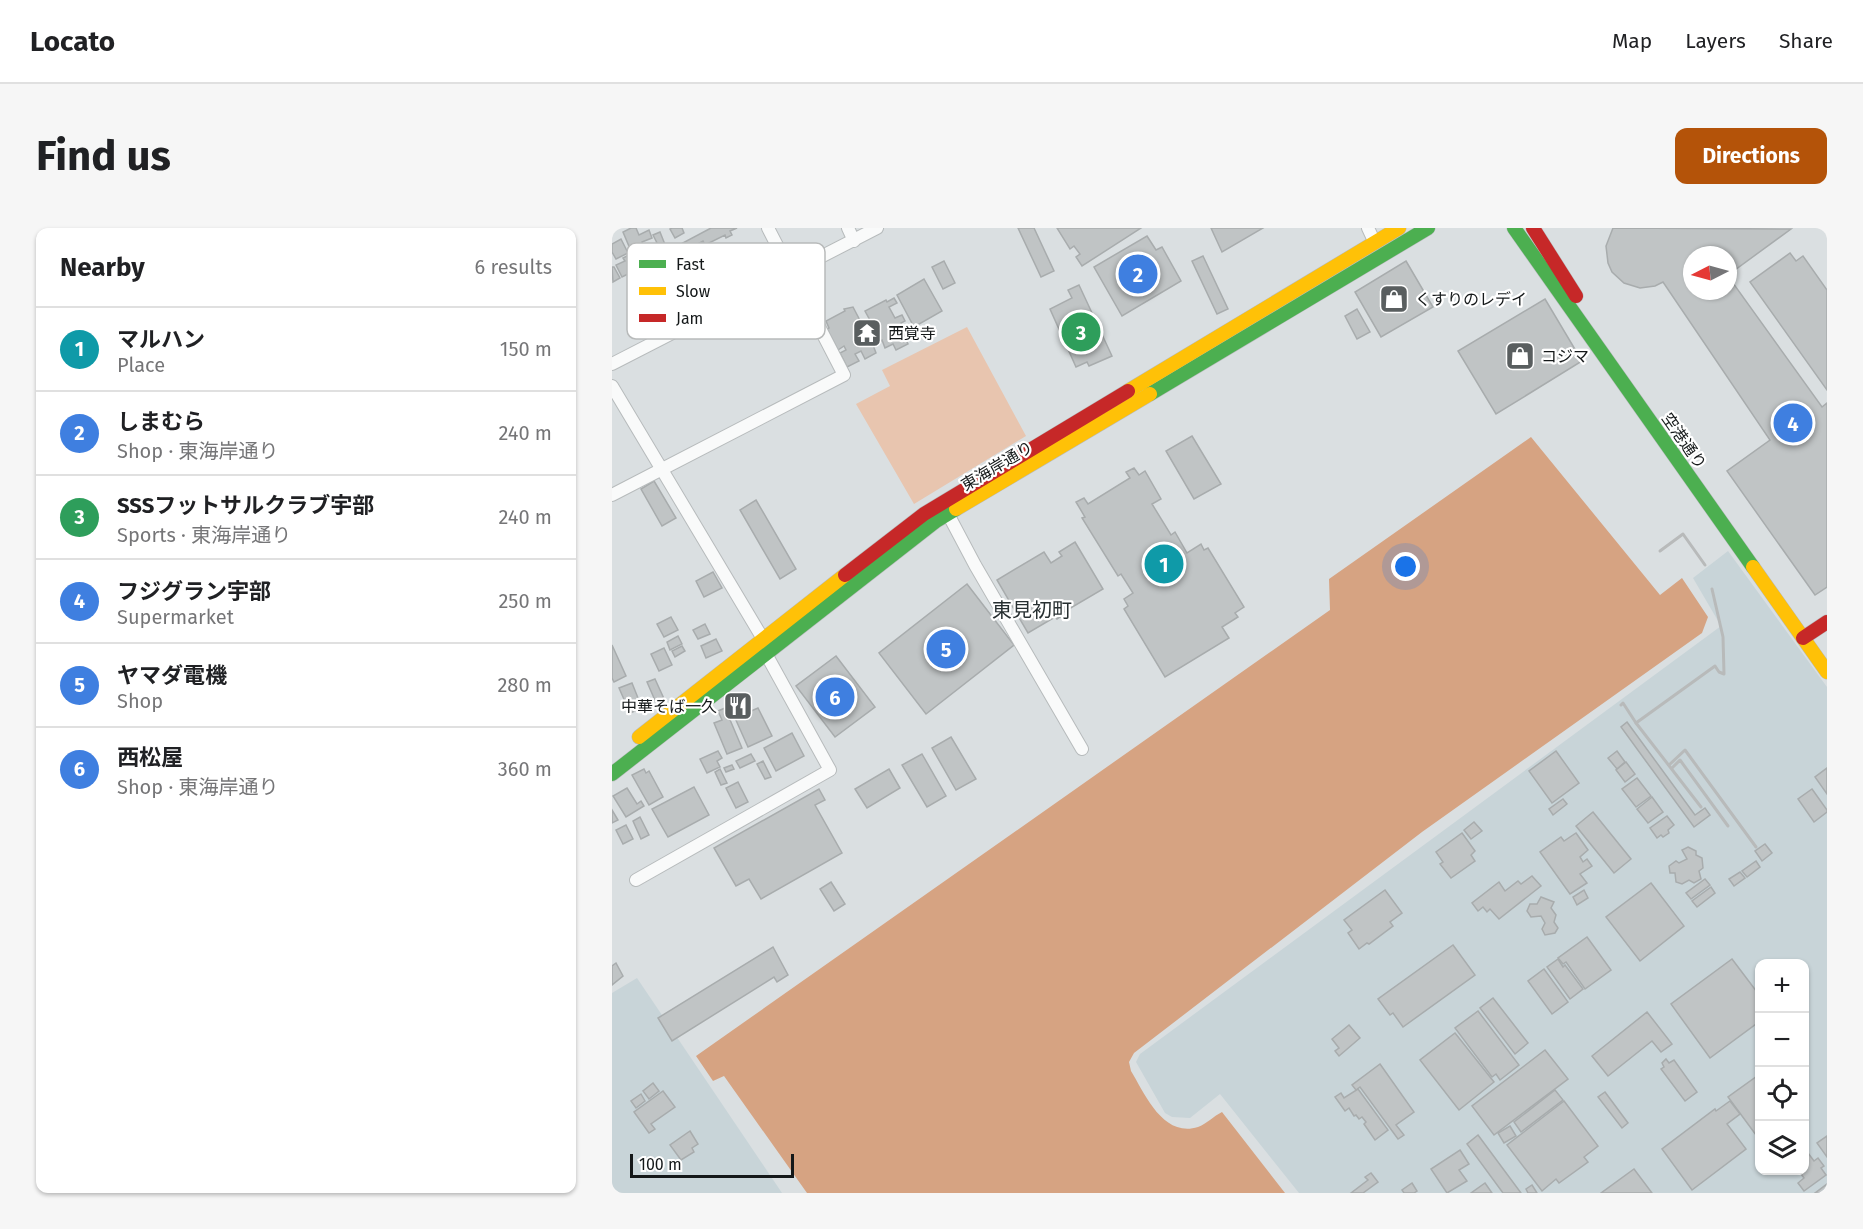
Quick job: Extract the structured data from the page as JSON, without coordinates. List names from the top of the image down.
{
  "streets": {
    "street": ["空港通り", "東海岸通り"]
  },
  "districts": ["東見初町"],
  "places": {
    "shop": ["くすりのレデイ", "コジマ"],
    "temple": ["西覚寺"],
    "restaurant": ["中華そば一久"]
  },
  "legend": ["Fast", "Slow", "Jam"],
  "scale_bar": "100 m",
  "north": "left",
  "page": {
    "header": "Locato",
    "nav": ["Map", "Layers", "Share"],
    "buttons": "Directions",
    "title": "Find us",
    "heading": ["Nearby", "6 results"],
    "pins": [
      "2",
      "3",
      "4",
      "1",
      "5",
      "6"
    ],
    "list": [
      {
        "mark": "1",
        "name": "マルハン",
        "note": "Place",
        "value": "150 m"
      },
      {
        "mark": "2",
        "name": "しまむら",
        "note": "Shop · 東海岸通り",
        "value": "240 m"
      },
      {
        "mark": "3",
        "name": "SSSフットサルクラブ宇部",
        "note": "Sports · 東海岸通り",
        "value": "240 m"
      },
      {
        "mark": "4",
        "name": "フジグラン宇部",
        "note": "Supermarket",
        "value": "250 m"
      },
      {
        "mark": "5",
        "name": "ヤマダ電機",
        "note": "Shop",
        "value": "280 m"
      },
      {
        "mark": "6",
        "name": "西松屋",
        "note": "Shop · 東海岸通り",
        "value": "360 m"
      }
    ],
    "map_buttons": ["+", "−"],
    "scale": "100 m"
  }
}
